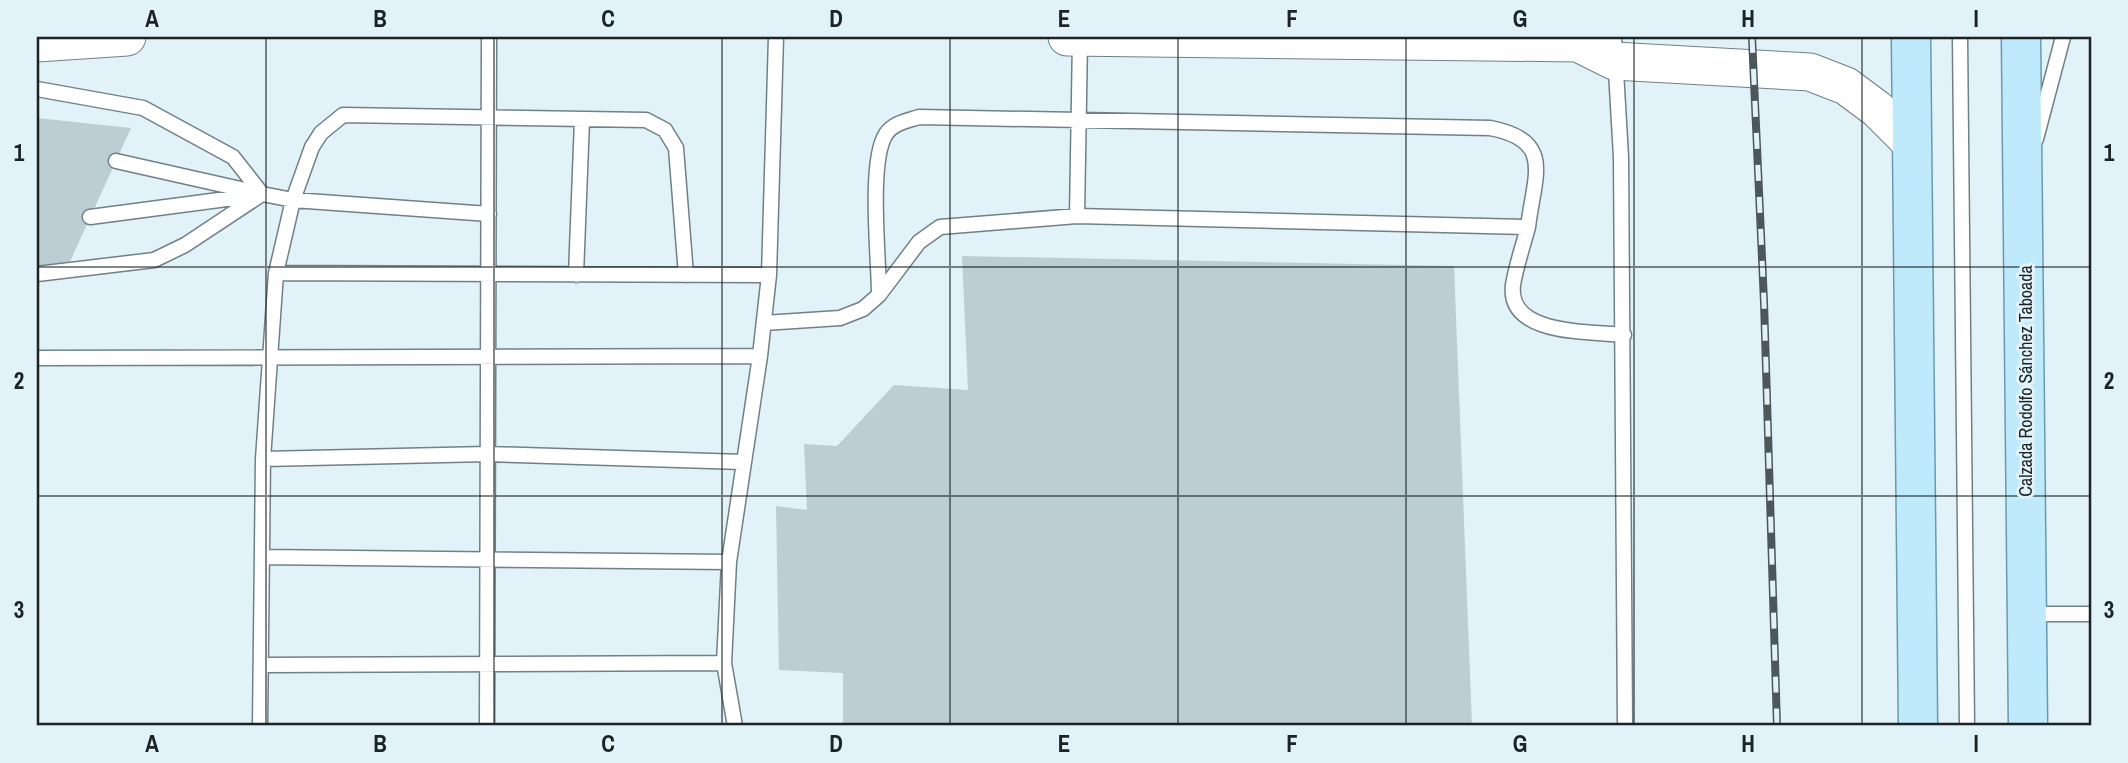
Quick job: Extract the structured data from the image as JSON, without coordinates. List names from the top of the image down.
{
  "streets": {
    "main road": ["Calzada Rodolfo Sánchez Taboada"]
  },
  "grid": {
    "columns": [
      "A",
      "B",
      "C",
      "D",
      "E",
      "F",
      "G",
      "H",
      "I"
    ],
    "rows": ["1", "2", "3"]
  }
}
